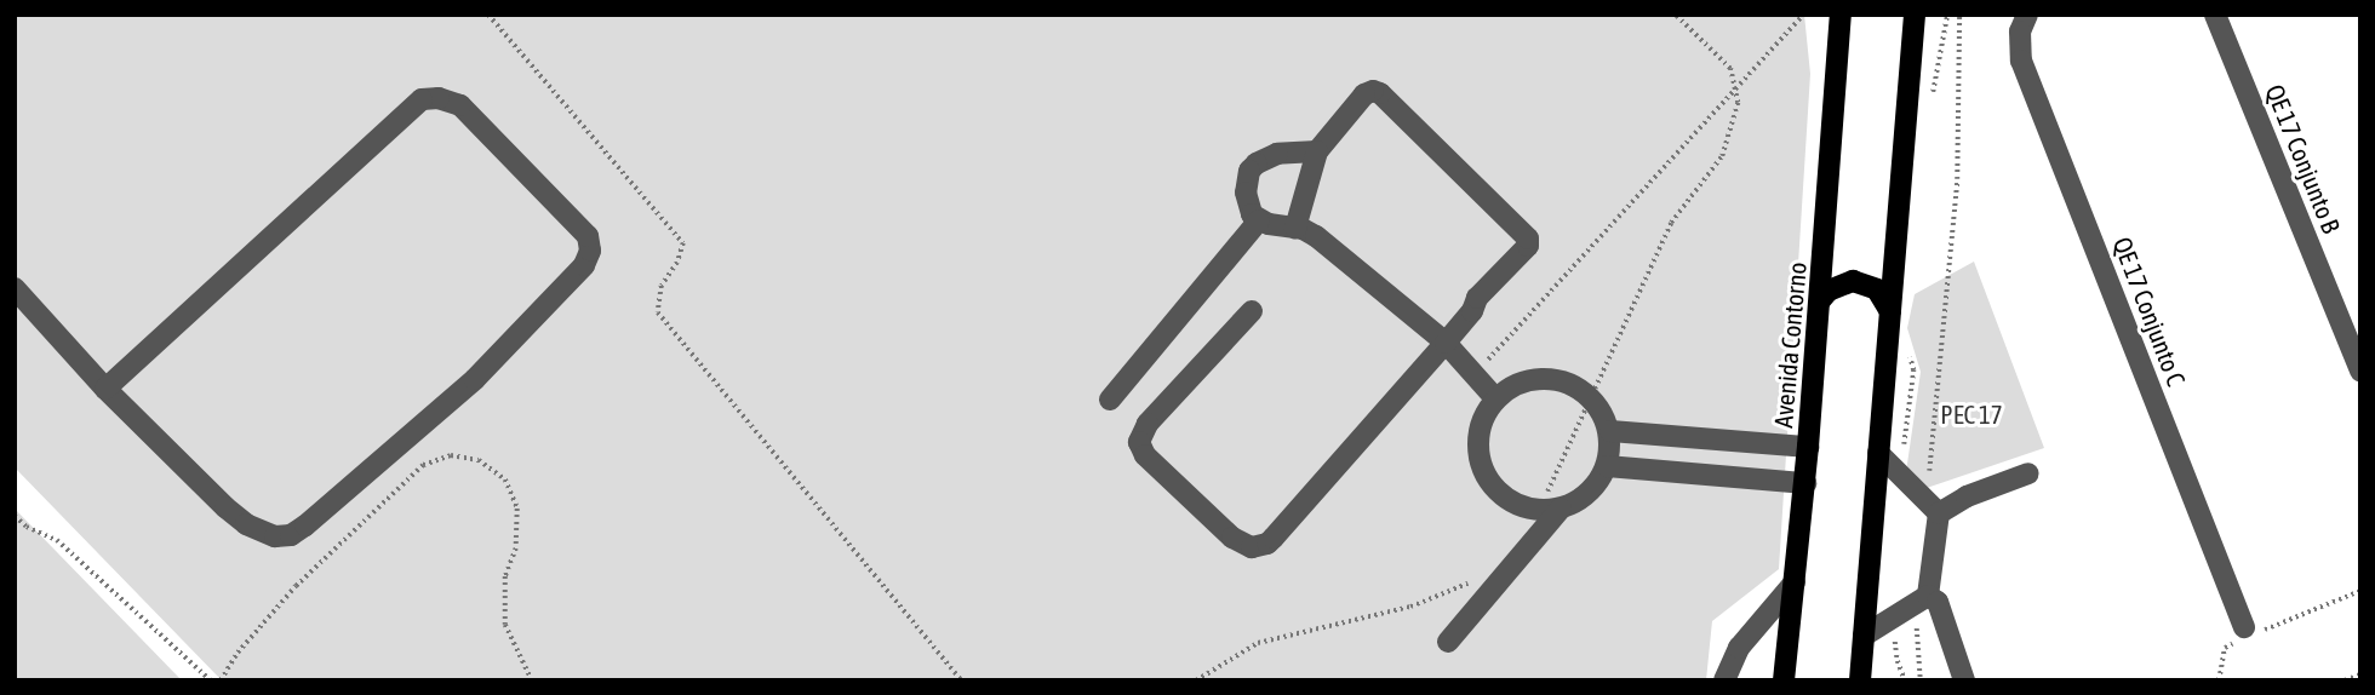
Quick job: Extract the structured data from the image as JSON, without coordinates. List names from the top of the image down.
{
  "streets": {
    "main road": ["Avenida Contorno"],
    "street": ["QE 17 Conjunto B", "QE 17 Conjunto C"]
  },
  "parks": ["PEC 17"]
}
